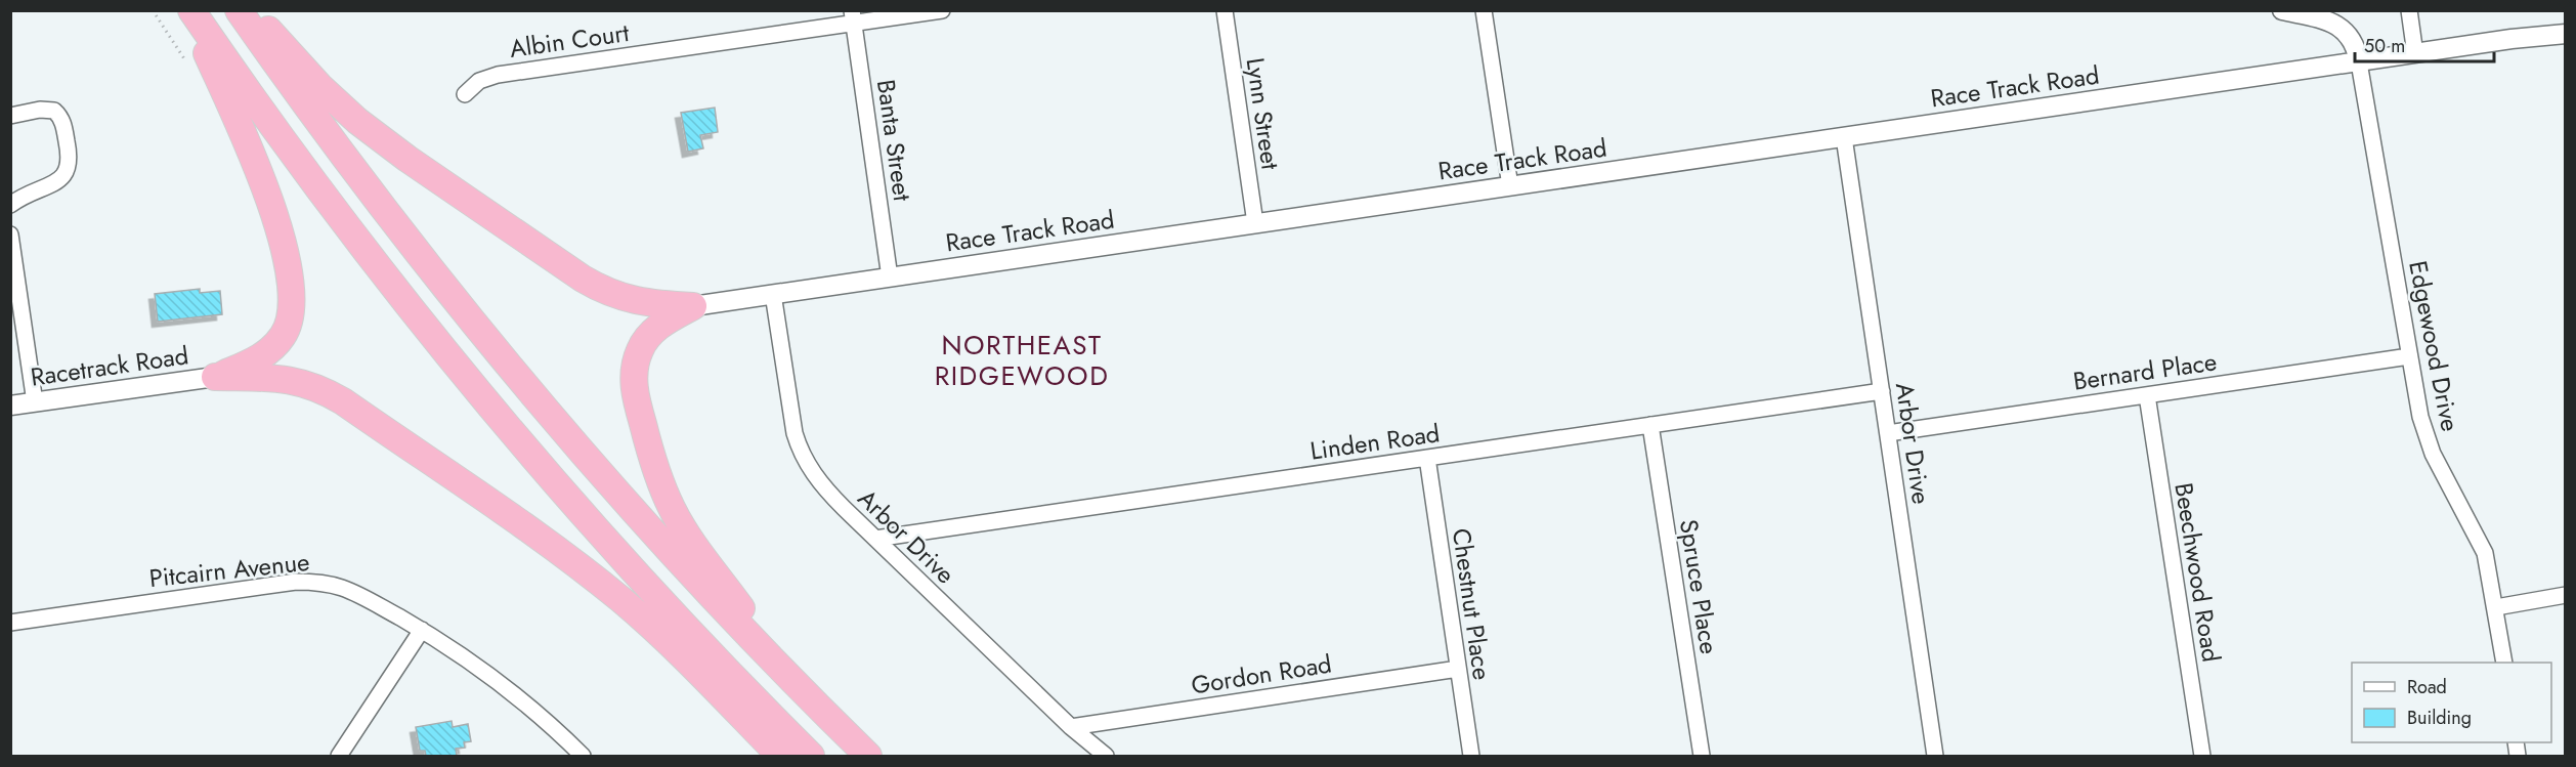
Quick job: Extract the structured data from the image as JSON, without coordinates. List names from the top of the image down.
{
  "streets": {
    "street": [
      "Albin Court",
      "Race Track Road",
      "Lynn Street",
      "Banta Street",
      "Edgewood Drive",
      "Racetrack Road",
      "Bernard Place",
      "Linden Road",
      "Arbor Drive",
      "Pitcairn Avenue",
      "Beechwood Road",
      "Spruce Place",
      "Chestnut Place",
      "Gordon Road"
    ]
  },
  "crossings": [
    ["Albin Court", "Banta Street"],
    ["Race Track Road", "Lynn Street"],
    ["Race Track Road", "Banta Street"],
    ["Race Track Road", "Edgewood Drive"],
    ["Race Track Road", "Arbor Drive"],
    ["Edgewood Drive", "Bernard Place"],
    ["Bernard Place", "Arbor Drive"],
    ["Bernard Place", "Beechwood Road"],
    ["Linden Road", "Arbor Drive"],
    ["Linden Road", "Spruce Place"],
    ["Linden Road", "Chestnut Place"],
    ["Arbor Drive", "Gordon Road"],
    ["Chestnut Place", "Gordon Road"]
  ],
  "districts": ["NORTHEAST RIDGEWOOD"],
  "legend": ["Road", "Building"],
  "scale_bar": "50 m"
}
